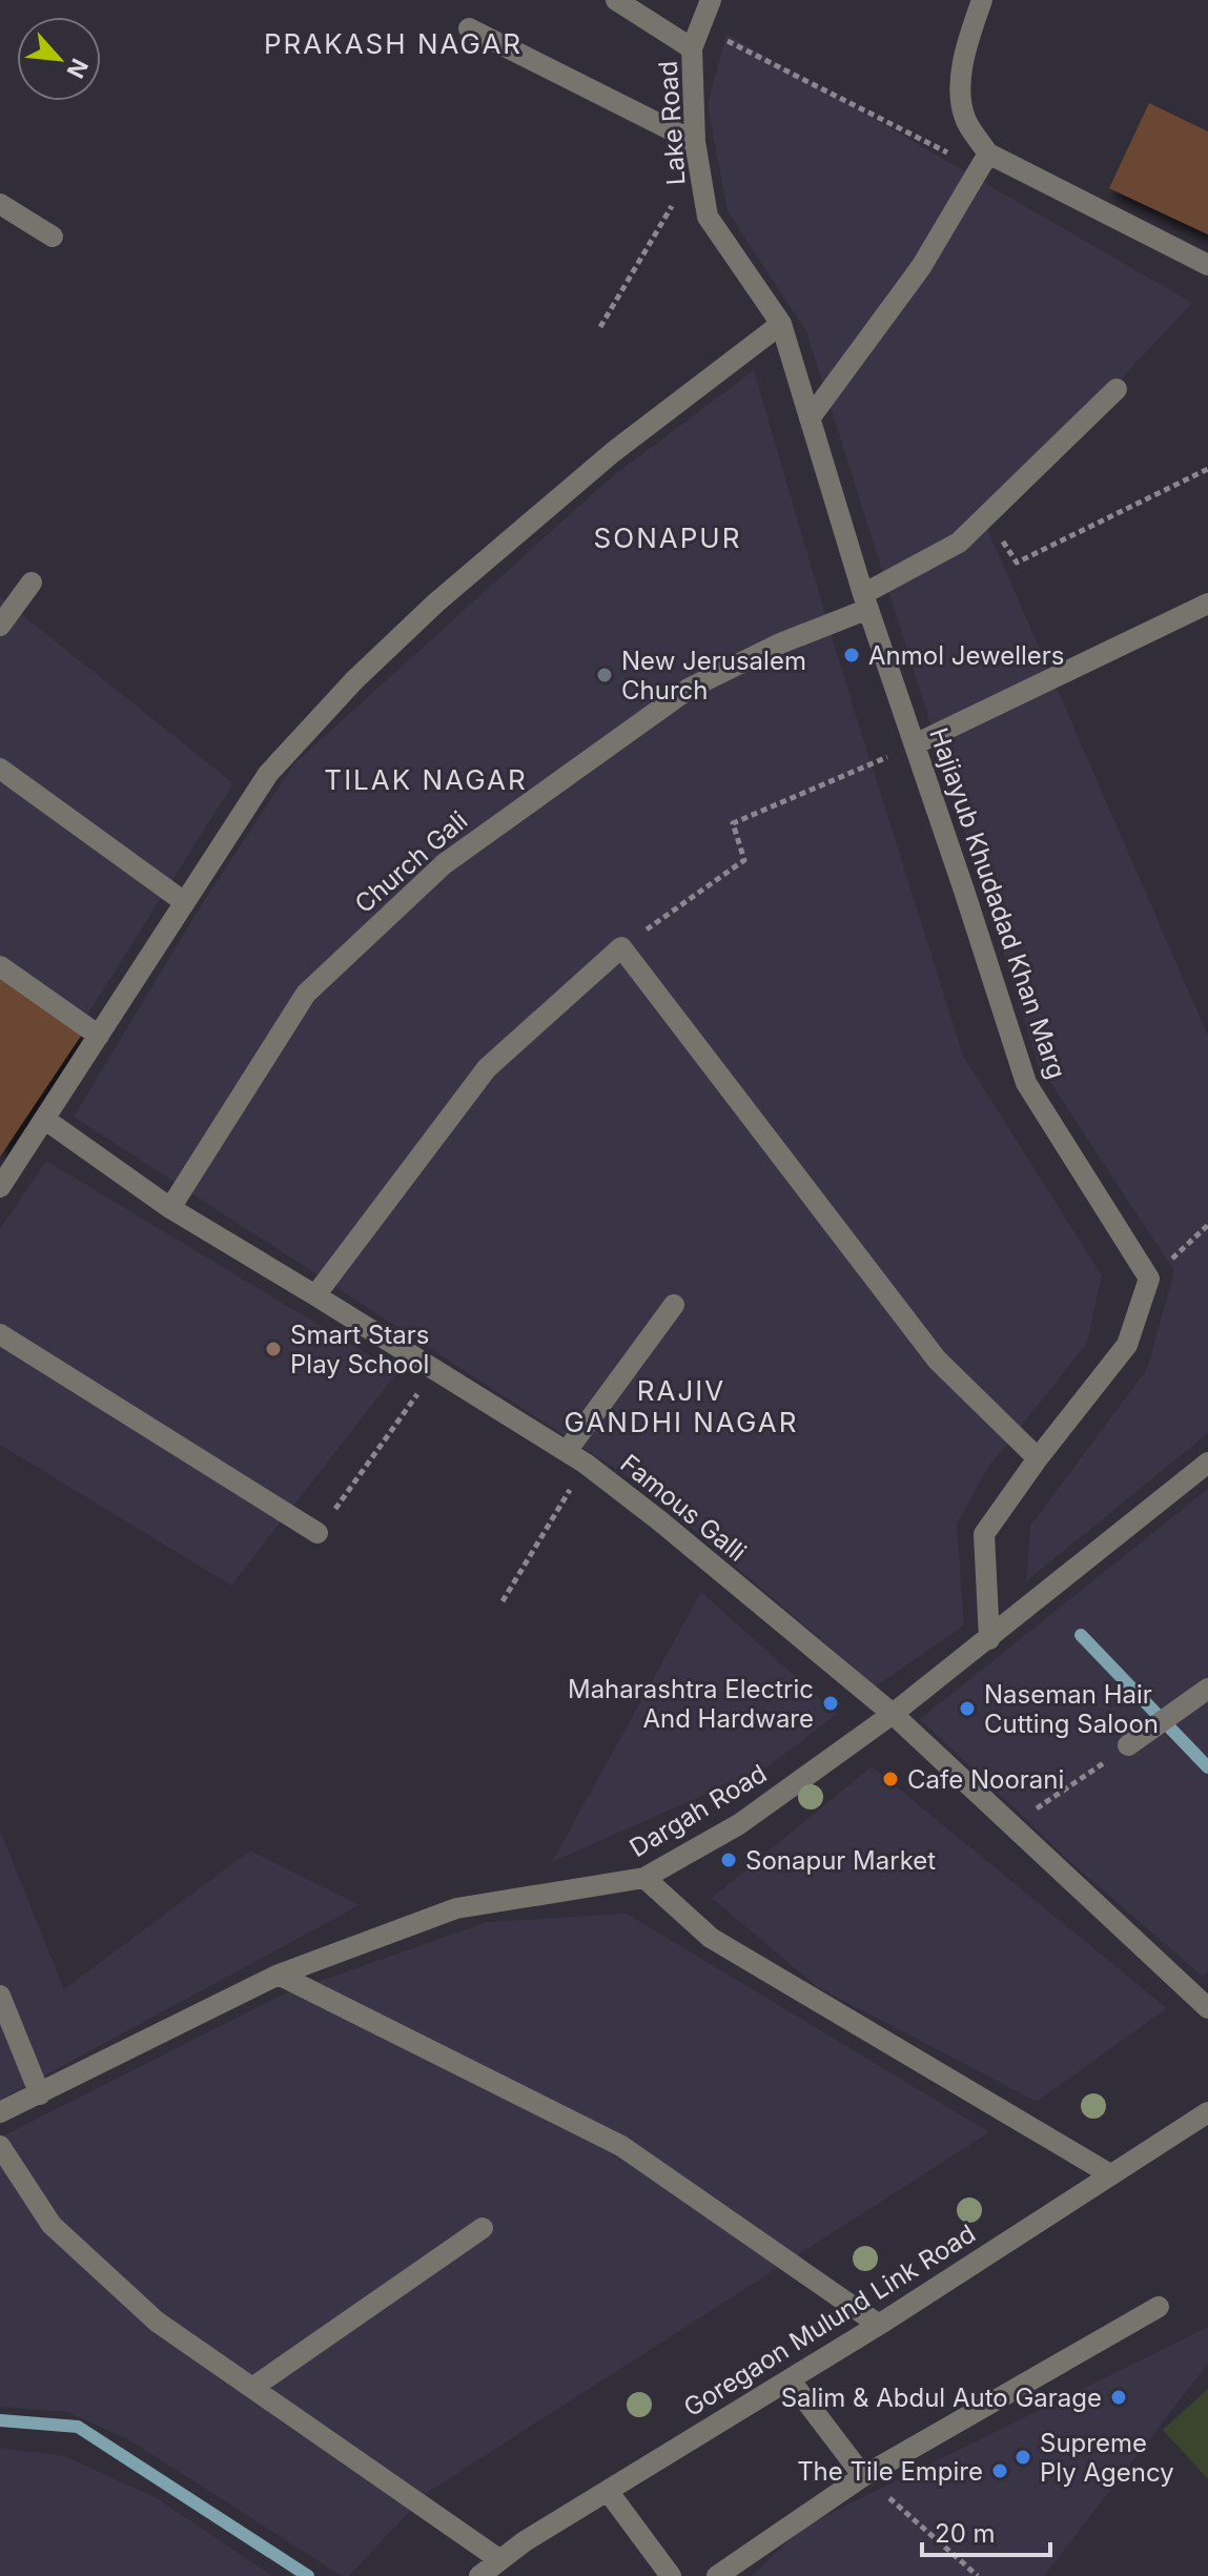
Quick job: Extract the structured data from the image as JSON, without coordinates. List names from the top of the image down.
{
  "streets": {
    "street": [
      "Lake Road",
      "Church Gali",
      "Hajiayub Khudadad Khan Marg",
      "Famous Galli",
      "Dargah Road",
      "Goregaon Mulund Link Road"
    ]
  },
  "crossings": [
    ["Lake Road", "Hajiayub Khudadad Khan Marg"],
    ["Church Gali", "Hajiayub Khudadad Khan Marg"],
    ["Church Gali", "Famous Galli"],
    ["Famous Galli", "Dargah Road"]
  ],
  "districts": [
    "PRAKASH NAGAR",
    "SONAPUR",
    "TILAK NAGAR",
    "RAJIV GANDHI NAGAR"
  ],
  "places": [
    "Anmol Jewellers",
    "New Jerusalem Church",
    "Smart Stars Play School",
    "Maharashtra Electric And Hardware",
    "Naseman Hair Cutting Saloon",
    "Cafe Noorani",
    "Sonapur Market",
    "Salim & Abdul Auto Garage",
    "Supreme Ply Agency",
    "The Tile Empire"
  ],
  "scale_bar": "20 m",
  "north": "bottom right"
}
